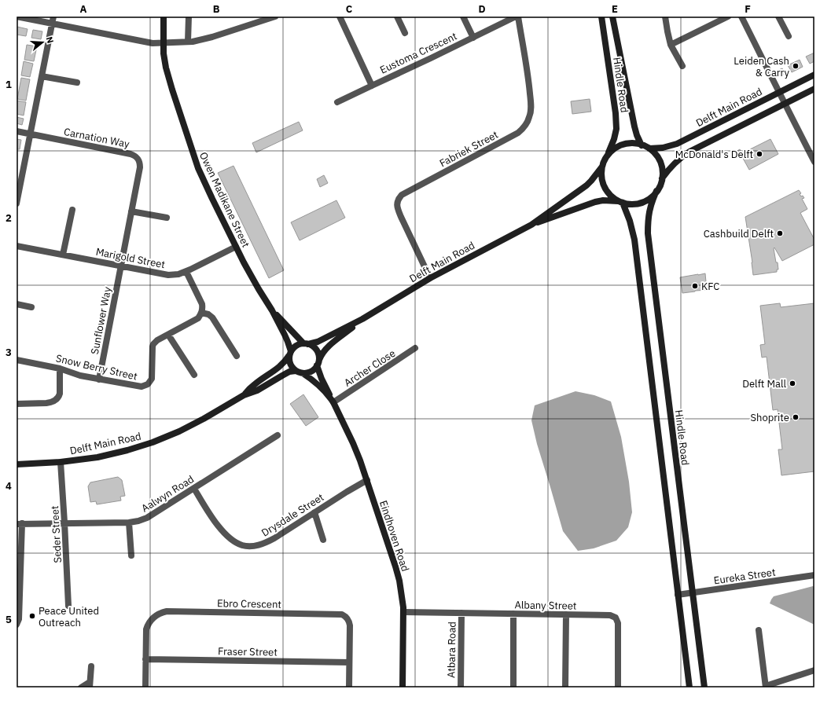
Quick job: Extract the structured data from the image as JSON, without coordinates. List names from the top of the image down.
{
  "streets": {
    "street": [
      "Eustoma Crescent",
      "Hindle Road",
      "Delft Main Road",
      "Carnation Way",
      "Fabriek Street",
      "Owen Madikane Street",
      "Marigold Street",
      "Sunflower Way",
      "Snow Berry Street",
      "Archer Close",
      "Aalwyn Road",
      "Drysdale Street",
      "Seder Street",
      "Eindhoven Road",
      "Eureka Street",
      "Ebro Crescent",
      "Albany Street",
      "Atbara Road",
      "Fraser Street"
    ]
  },
  "crossings": [
    ["Eustoma Crescent", "Fabriek Street"],
    ["Hindle Road", "Delft Main Road"],
    ["Hindle Road", "Eureka Street"],
    ["Delft Main Road", "Fabriek Street"],
    ["Delft Main Road", "Owen Madikane Street"],
    ["Delft Main Road", "Seder Street"],
    ["Delft Main Road", "Eindhoven Road"],
    ["Carnation Way", "Marigold Street"],
    ["Carnation Way", "Sunflower Way"],
    ["Owen Madikane Street", "Marigold Street"],
    ["Owen Madikane Street", "Eindhoven Road"],
    ["Marigold Street", "Sunflower Way"],
    ["Sunflower Way", "Snow Berry Street"],
    ["Archer Close", "Eindhoven Road"],
    ["Aalwyn Road", "Drysdale Street"],
    ["Aalwyn Road", "Seder Street"],
    ["Drysdale Street", "Eindhoven Road"],
    ["Eindhoven Road", "Albany Street"],
    ["Ebro Crescent", "Fraser Street"],
    ["Albany Street", "Atbara Road"]
  ],
  "places": [
    "Leiden Cash & Carry",
    "McDonald's Delft",
    "Cashbuild Delft",
    "KFC",
    "Delft Mall",
    "Shoprite",
    "Peace United Outreach"
  ],
  "north": "right",
  "grid": {
    "columns": [
      "A",
      "B",
      "C",
      "D",
      "E",
      "F"
    ],
    "rows": [
      "1",
      "2",
      "3",
      "4",
      "5"
    ]
  }
}
